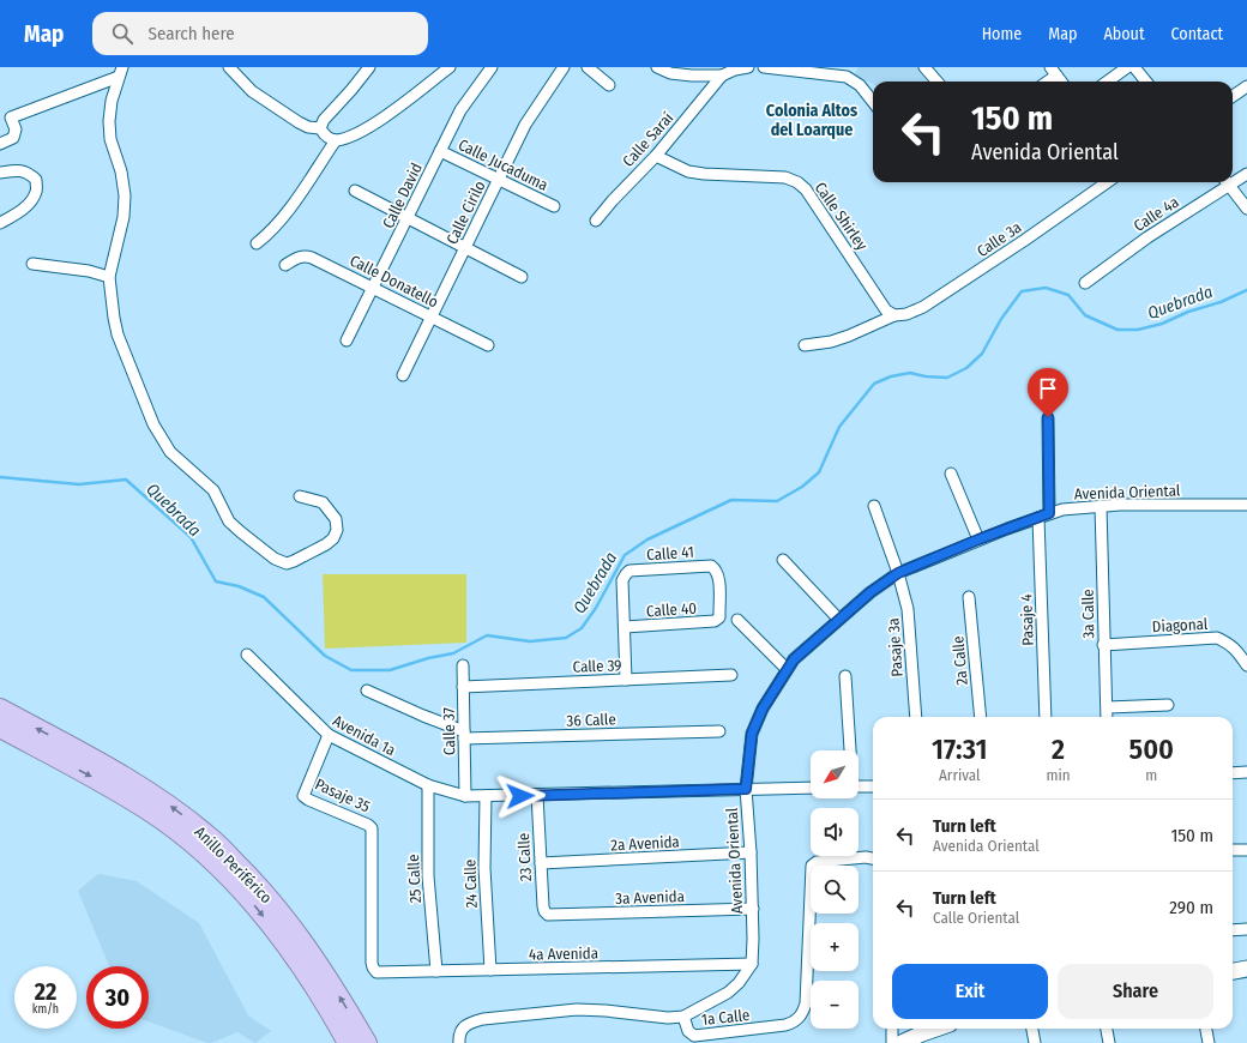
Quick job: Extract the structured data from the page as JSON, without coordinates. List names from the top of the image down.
{
  "streets": {
    "highway": ["Anillo Periférico"],
    "street": [
      "Calle Saraí",
      "Calle Jucaduma",
      "Calle David",
      "Calle Cirilo",
      "Calle 4a",
      "Calle Shirley",
      "Calle 3a",
      "Calle Donatello",
      "Avenida Oriental",
      "Calle 41",
      "Calle 40",
      "3a Calle",
      "Pasaje 4",
      "Diagonal",
      "Pasaje 3a",
      "2a Calle",
      "Calle 39",
      "36 Calle",
      "Calle 37",
      "Avenida 1a",
      "Pasaje 35",
      "2a Avenida",
      "23 Calle",
      "25 Calle",
      "24 Calle",
      "3a Avenida",
      "4a Avenida",
      "1a Calle"
    ]
  },
  "crossings": [
    ["Calle Saraí", "Calle Shirley"],
    ["Calle Jucaduma", "Calle David"],
    ["Calle Jucaduma", "Calle Cirilo"],
    ["Calle David", "Calle Donatello"],
    ["Calle Cirilo", "Calle Donatello"],
    ["Calle Shirley", "Calle 3a"],
    ["Avenida Oriental", "3a Calle"],
    ["Avenida Oriental", "Pasaje 4"],
    ["Avenida Oriental", "Pasaje 3a"],
    ["Avenida Oriental", "Avenida 1a"],
    ["Avenida Oriental", "2a Avenida"],
    ["Avenida Oriental", "3a Avenida"],
    ["Avenida Oriental", "4a Avenida"],
    ["Calle 41", "Calle 40"],
    ["Calle 41", "Calle 39"],
    ["3a Calle", "Diagonal"],
    ["Calle 39", "Calle 37"],
    ["36 Calle", "Calle 37"],
    ["Calle 37", "Avenida 1a"],
    ["Avenida 1a", "Pasaje 35"],
    ["Avenida 1a", "23 Calle"],
    ["Avenida 1a", "25 Calle"],
    ["Avenida 1a", "24 Calle"],
    ["Pasaje 35", "4a Avenida"],
    ["2a Avenida", "23 Calle"],
    ["23 Calle", "3a Avenida"],
    ["25 Calle", "4a Avenida"],
    ["24 Calle", "4a Avenida"]
  ],
  "districts": ["Colonia Altos del Loarque"],
  "water": ["Quebrada"],
  "north": "bottom left",
  "page": {
    "header": "Map",
    "search": "Search here",
    "nav": [
      "Home",
      "Map",
      "About",
      "Contact"
    ],
    "turn": ["150 m", "Avenida Oriental"],
    "eta": [
      "17:31",
      "Arrival",
      "2",
      "min",
      "500",
      "m"
    ],
    "map_buttons": ["+", "−"],
    "list": [
      {
        "name": "Turn left",
        "note": "Avenida Oriental",
        "value": "150 m"
      },
      {
        "name": "Turn left",
        "note": "Calle Oriental",
        "value": "290 m"
      }
    ],
    "buttons": ["Exit", "Share"],
    "speed": "22 km/h",
    "limit": "30"
  }
}
